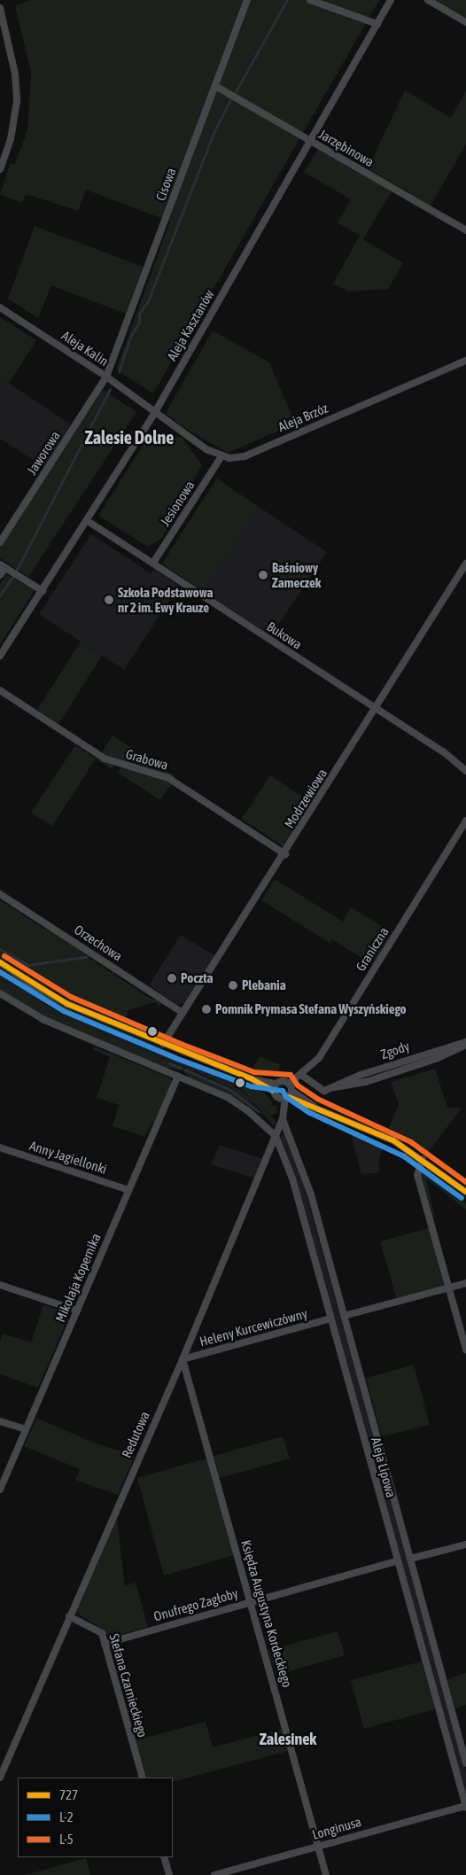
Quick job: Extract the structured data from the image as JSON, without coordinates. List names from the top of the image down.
{
  "streets": {
    "street": [
      "Jarzębinowa",
      "Cisowa",
      "Aleja Kasztanów",
      "Aleja Kalin",
      "Aleja Brzóz",
      "Jaworowa",
      "Jesionowa",
      "Bukowa",
      "Grabowa",
      "Modrzewiowa",
      "Orzechowa",
      "Graniczna",
      "Zgody",
      "Anny Jagiellonki",
      "Mikołaja Kopernika",
      "Heleny Kurcewiczówny",
      "Redutowa",
      "Aleja Lipowa",
      "Onufrego Zagłoby",
      "Księdza Augustyna Kordeckiego",
      "Stefana Czarnieckiego",
      "Longinusa"
    ]
  },
  "crossings": [
    ["Jarzębinowa", "Cisowa"],
    ["Jarzębinowa", "Aleja Kasztanów"],
    ["Cisowa", "Aleja Kalin"],
    ["Cisowa", "Jaworowa"],
    ["Aleja Kasztanów", "Aleja Kalin"],
    ["Aleja Kasztanów", "Bukowa"],
    ["Aleja Kalin", "Jaworowa"],
    ["Aleja Brzóz", "Jesionowa"],
    ["Jesionowa", "Bukowa"],
    ["Bukowa", "Modrzewiowa"],
    ["Grabowa", "Modrzewiowa"],
    ["Modrzewiowa", "Orzechowa"],
    ["Graniczna", "Zgody"],
    ["Graniczna", "Redutowa"],
    ["Anny Jagiellonki", "Mikołaja Kopernika"],
    ["Heleny Kurcewiczówny", "Redutowa"],
    ["Heleny Kurcewiczówny", "Aleja Lipowa"],
    ["Heleny Kurcewiczówny", "Księdza Augustyna Kordeckiego"],
    ["Redutowa", "Aleja Lipowa"],
    ["Redutowa", "Księdza Augustyna Kordeckiego"],
    ["Redutowa", "Stefana Czarnieckiego"],
    ["Aleja Lipowa", "Onufrego Zagłoby"],
    ["Aleja Lipowa", "Longinusa"],
    ["Onufrego Zagłoby", "Księdza Augustyna Kordeckiego"],
    ["Onufrego Zagłoby", "Stefana Czarnieckiego"],
    ["Księdza Augustyna Kordeckiego", "Longinusa"]
  ],
  "districts": ["Zalesie Dolne", "Zalesinek"],
  "places": [
    "Baśniowy Zameczek",
    "Szkoła Podstawowa nr 2 im. Ewy Krauze",
    "Poczta",
    "Plebania",
    "Pomnik Prymasa Stefana Wyszyńskiego"
  ],
  "lines": ["transit line L-5", "transit line 727", "transit line L-2"],
  "legend": ["727", "L-2", "L-5"]
}
